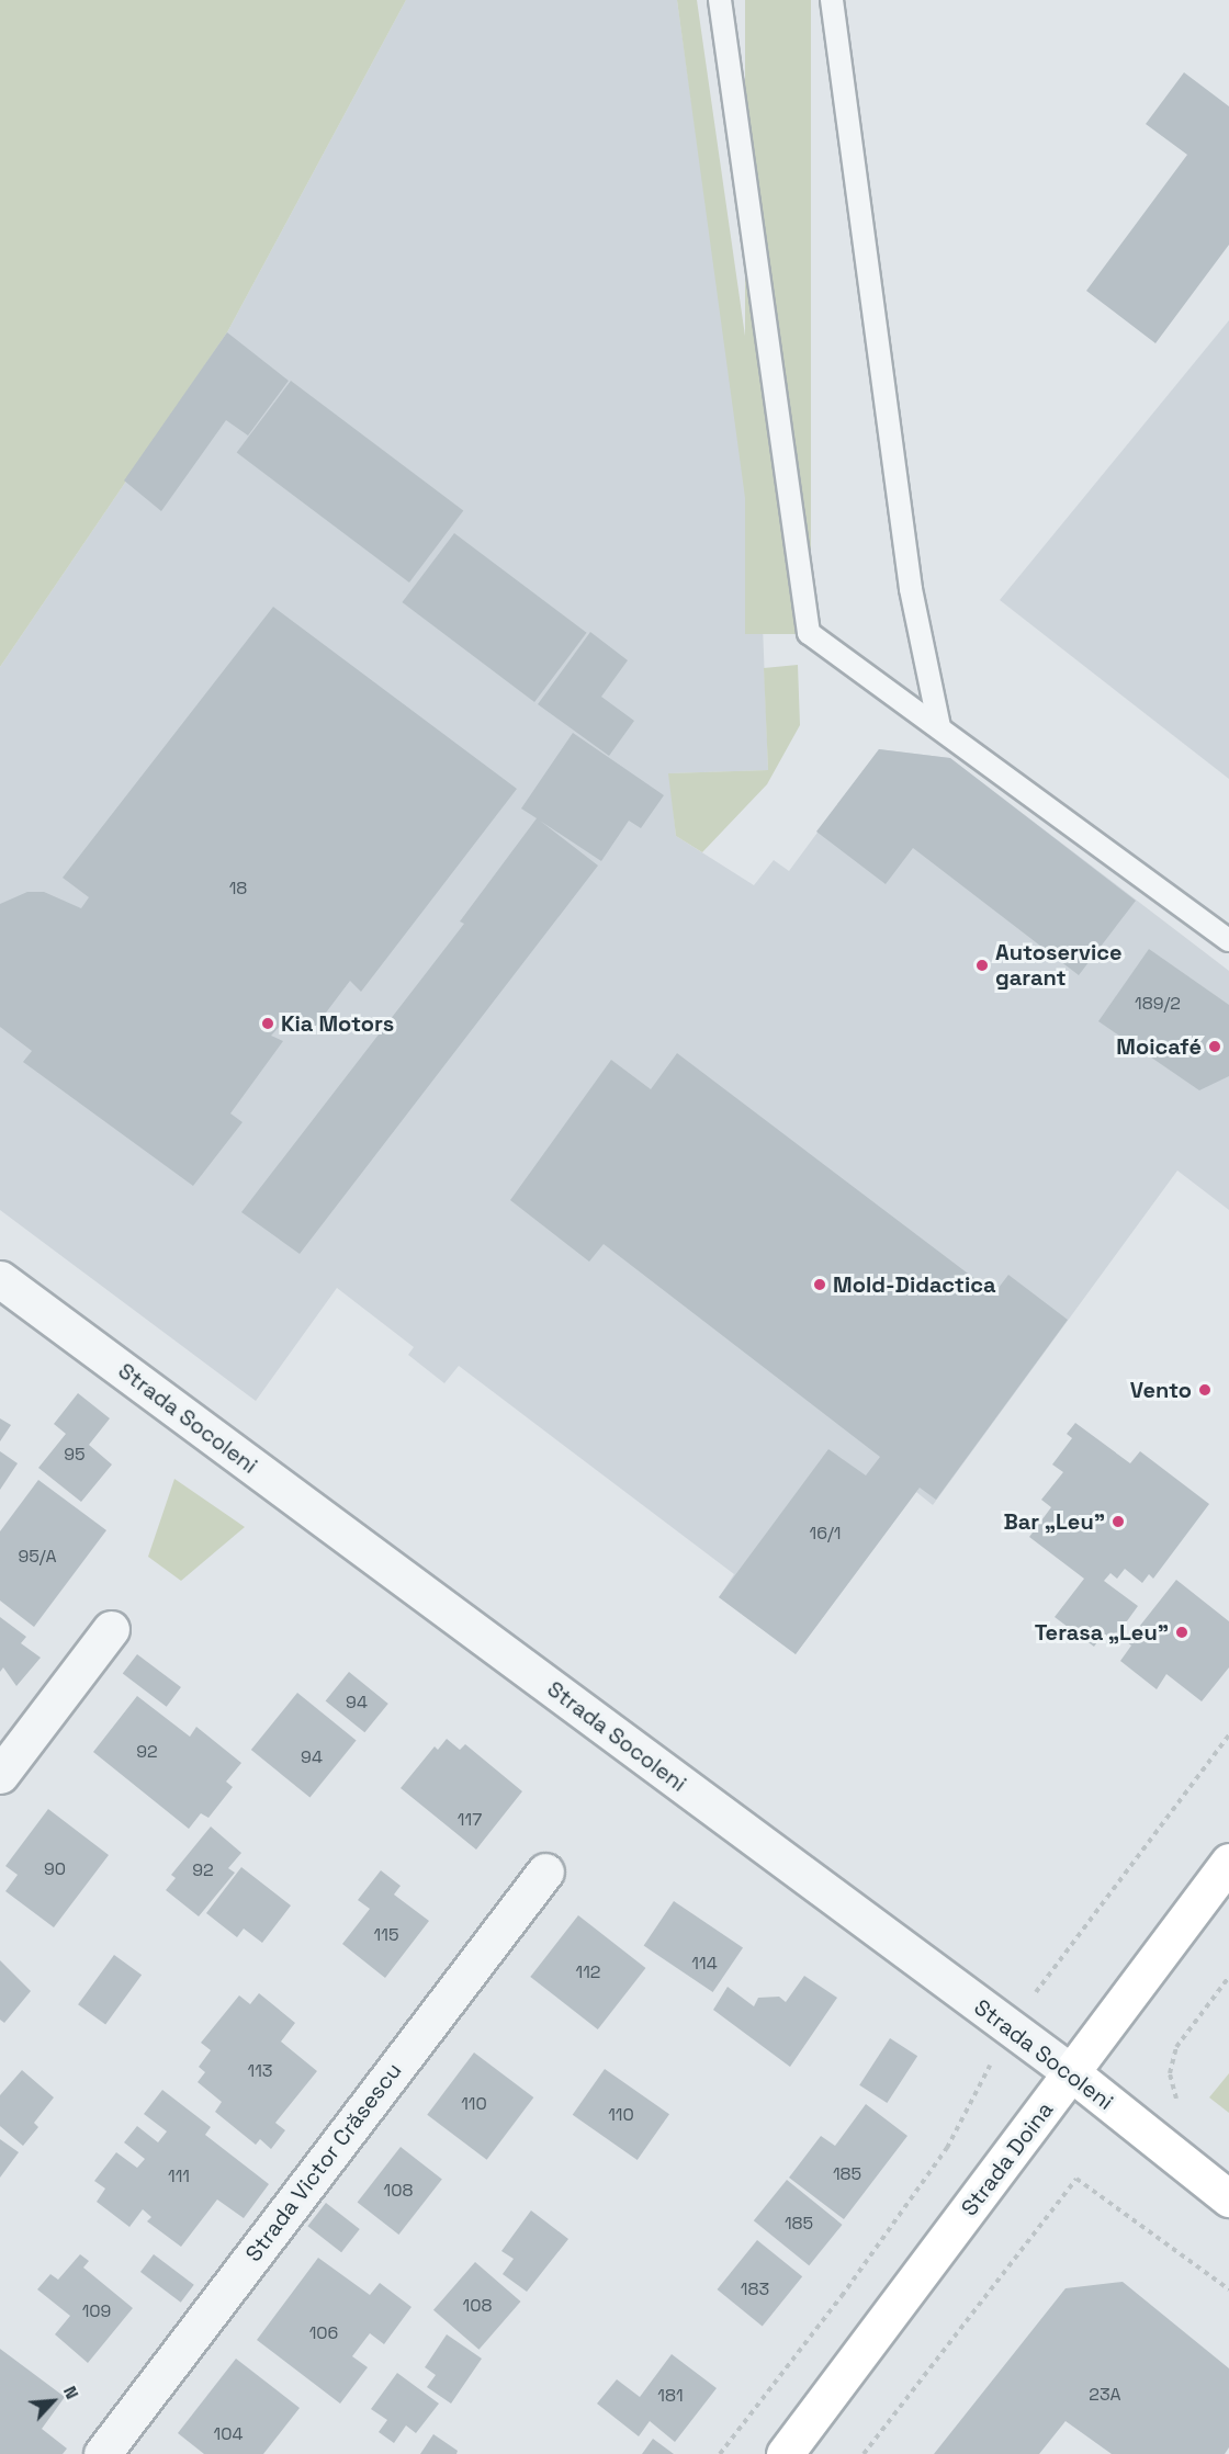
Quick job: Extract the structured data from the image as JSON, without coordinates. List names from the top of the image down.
{
  "streets": {
    "main road": ["Strada Socoleni", "Strada Doina"],
    "street": ["Strada Victor Crăsescu"]
  },
  "crossings": [
    ["Strada Socoleni", "Strada Doina"]
  ],
  "places": [
    "Autoservice garant",
    "Kia Motors",
    "Moicafé",
    "Mold-Didactica",
    "Vento",
    "Bar „Leu”",
    "Terasa „Leu”"
  ],
  "house_numbers": [
    "18",
    "189/2",
    "95",
    "16/1",
    "95/A",
    "94",
    "92",
    "94",
    "117",
    "90",
    "92",
    "115",
    "114",
    "112",
    "113",
    "110",
    "110",
    "185",
    "111",
    "108",
    "185",
    "183",
    "108",
    "109",
    "106",
    "23A",
    "181",
    "104"
  ],
  "north": "top right"
}
